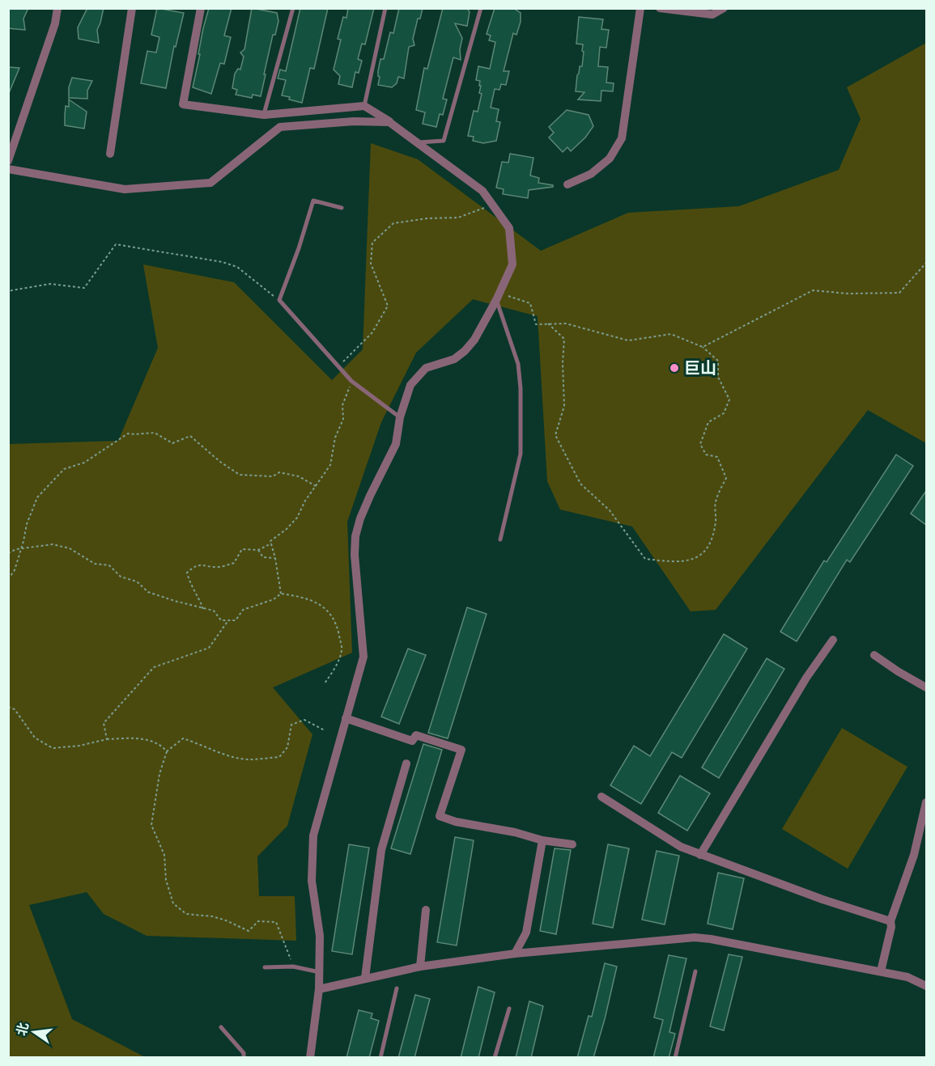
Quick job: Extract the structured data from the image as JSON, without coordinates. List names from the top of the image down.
{
  "places": ["巨山"],
  "north": "left"
}
